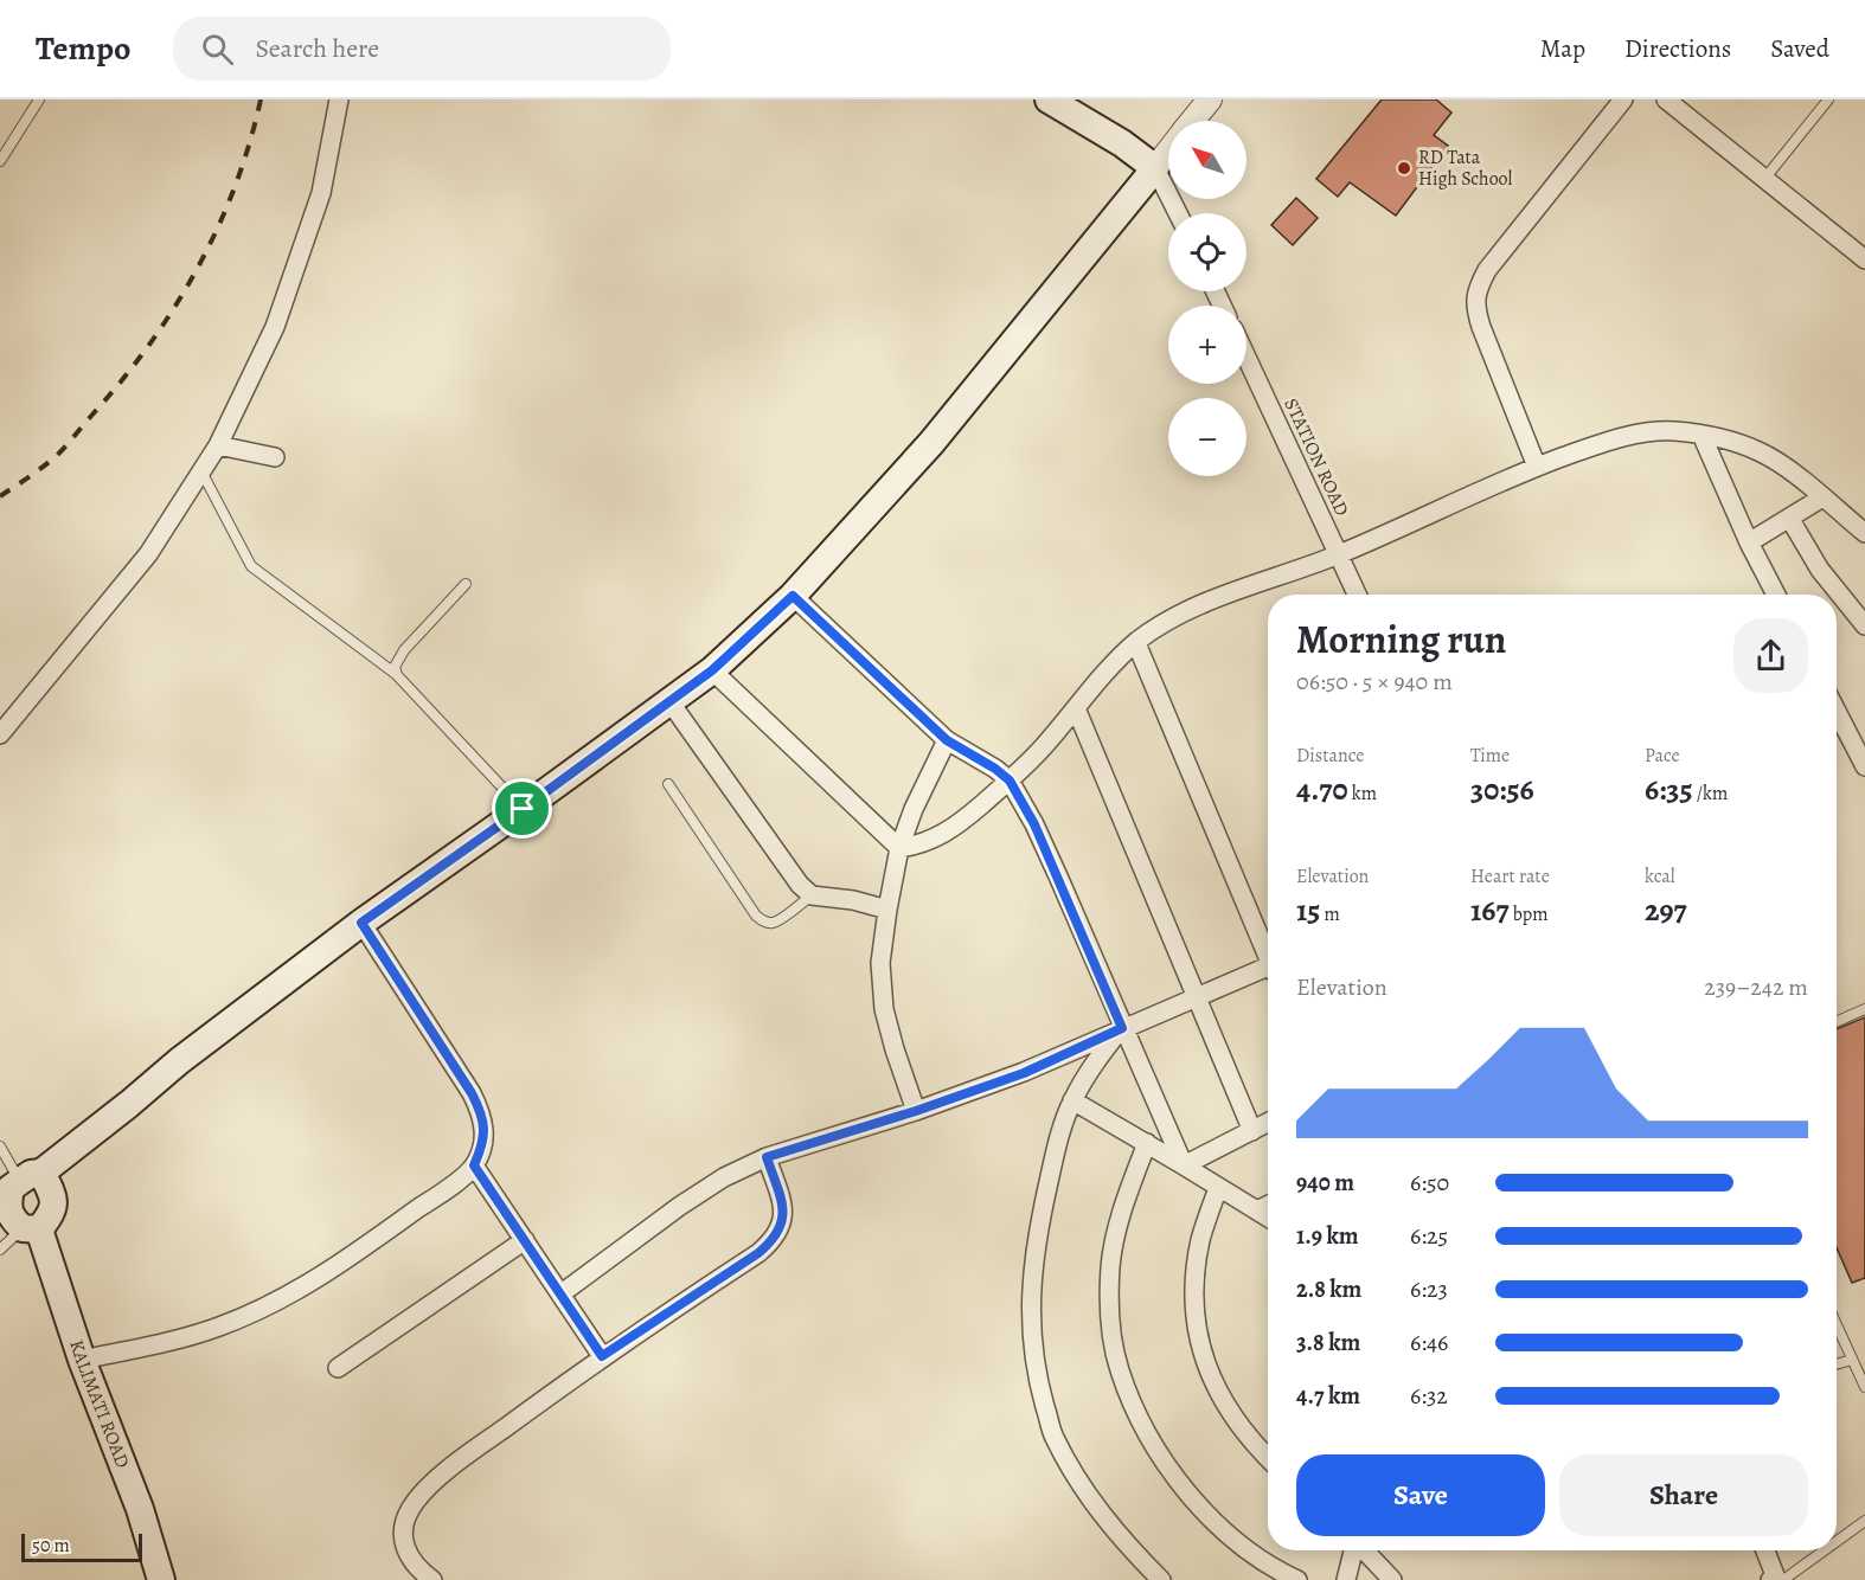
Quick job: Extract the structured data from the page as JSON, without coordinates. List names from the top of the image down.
{
  "streets": {
    "main road": ["KALIMATI ROAD"],
    "street": ["STATION ROAD"]
  },
  "places": ["RD Tata High School"],
  "scale_bar": "50 m",
  "north": "top left",
  "page": {
    "header": "Tempo",
    "search": "Search here",
    "nav": ["Map", "Directions", "Saved"],
    "map_buttons": ["+", "−"],
    "heading": ["Morning run", "06:50 · 5 × 940 m"],
    "stats": [
      ["Distance", "4.70 km"],
      ["Time", "30:56"],
      ["Pace", "6:35 /km"],
      ["Elevation", "15 m"],
      ["Heart rate", "167 bpm"],
      ["kcal", "297"]
    ],
    "chart": ["Elevation", "239–242 m"],
    "list": [
      {
        "name": "940 m",
        "note": "6:50"
      },
      {
        "name": "1.9 km",
        "note": "6:25"
      },
      {
        "name": "2.8 km",
        "note": "6:23"
      },
      {
        "name": "3.8 km",
        "note": "6:46"
      },
      {
        "name": "4.7 km",
        "note": "6:32"
      }
    ],
    "buttons": ["Save", "Share"],
    "scale": "50 m"
  }
}
